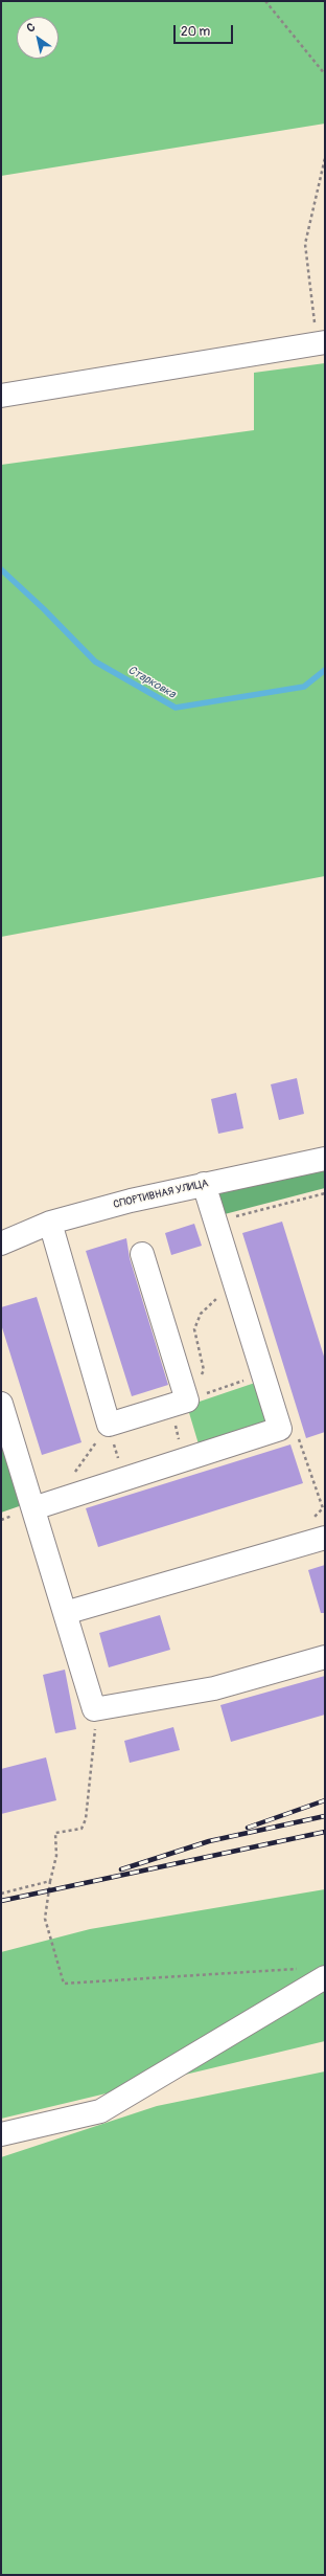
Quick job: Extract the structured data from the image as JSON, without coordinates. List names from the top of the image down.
{
  "streets": {
    "street": ["СПОРТИВНАЯ УЛИЦА"]
  },
  "water": ["Старковка"],
  "scale_bar": "20 m",
  "north": "top left"
}
